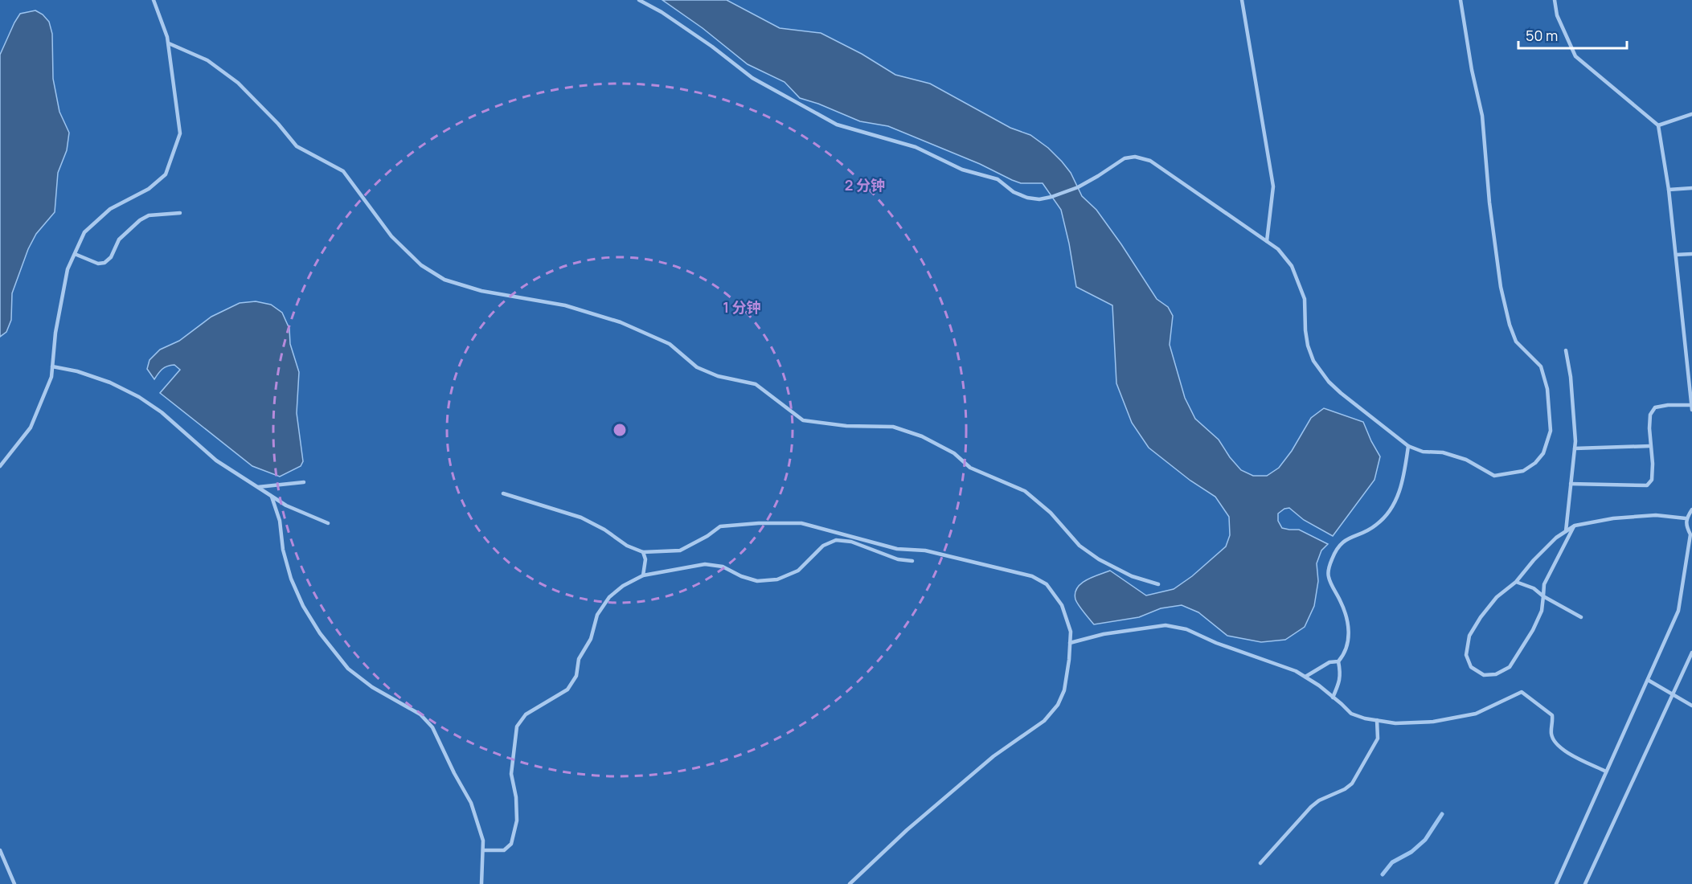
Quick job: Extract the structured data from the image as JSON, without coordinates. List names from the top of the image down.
{
  "scale_bar": "50 m",
  "rings": ["2 分钟", "1 分钟"]
}
